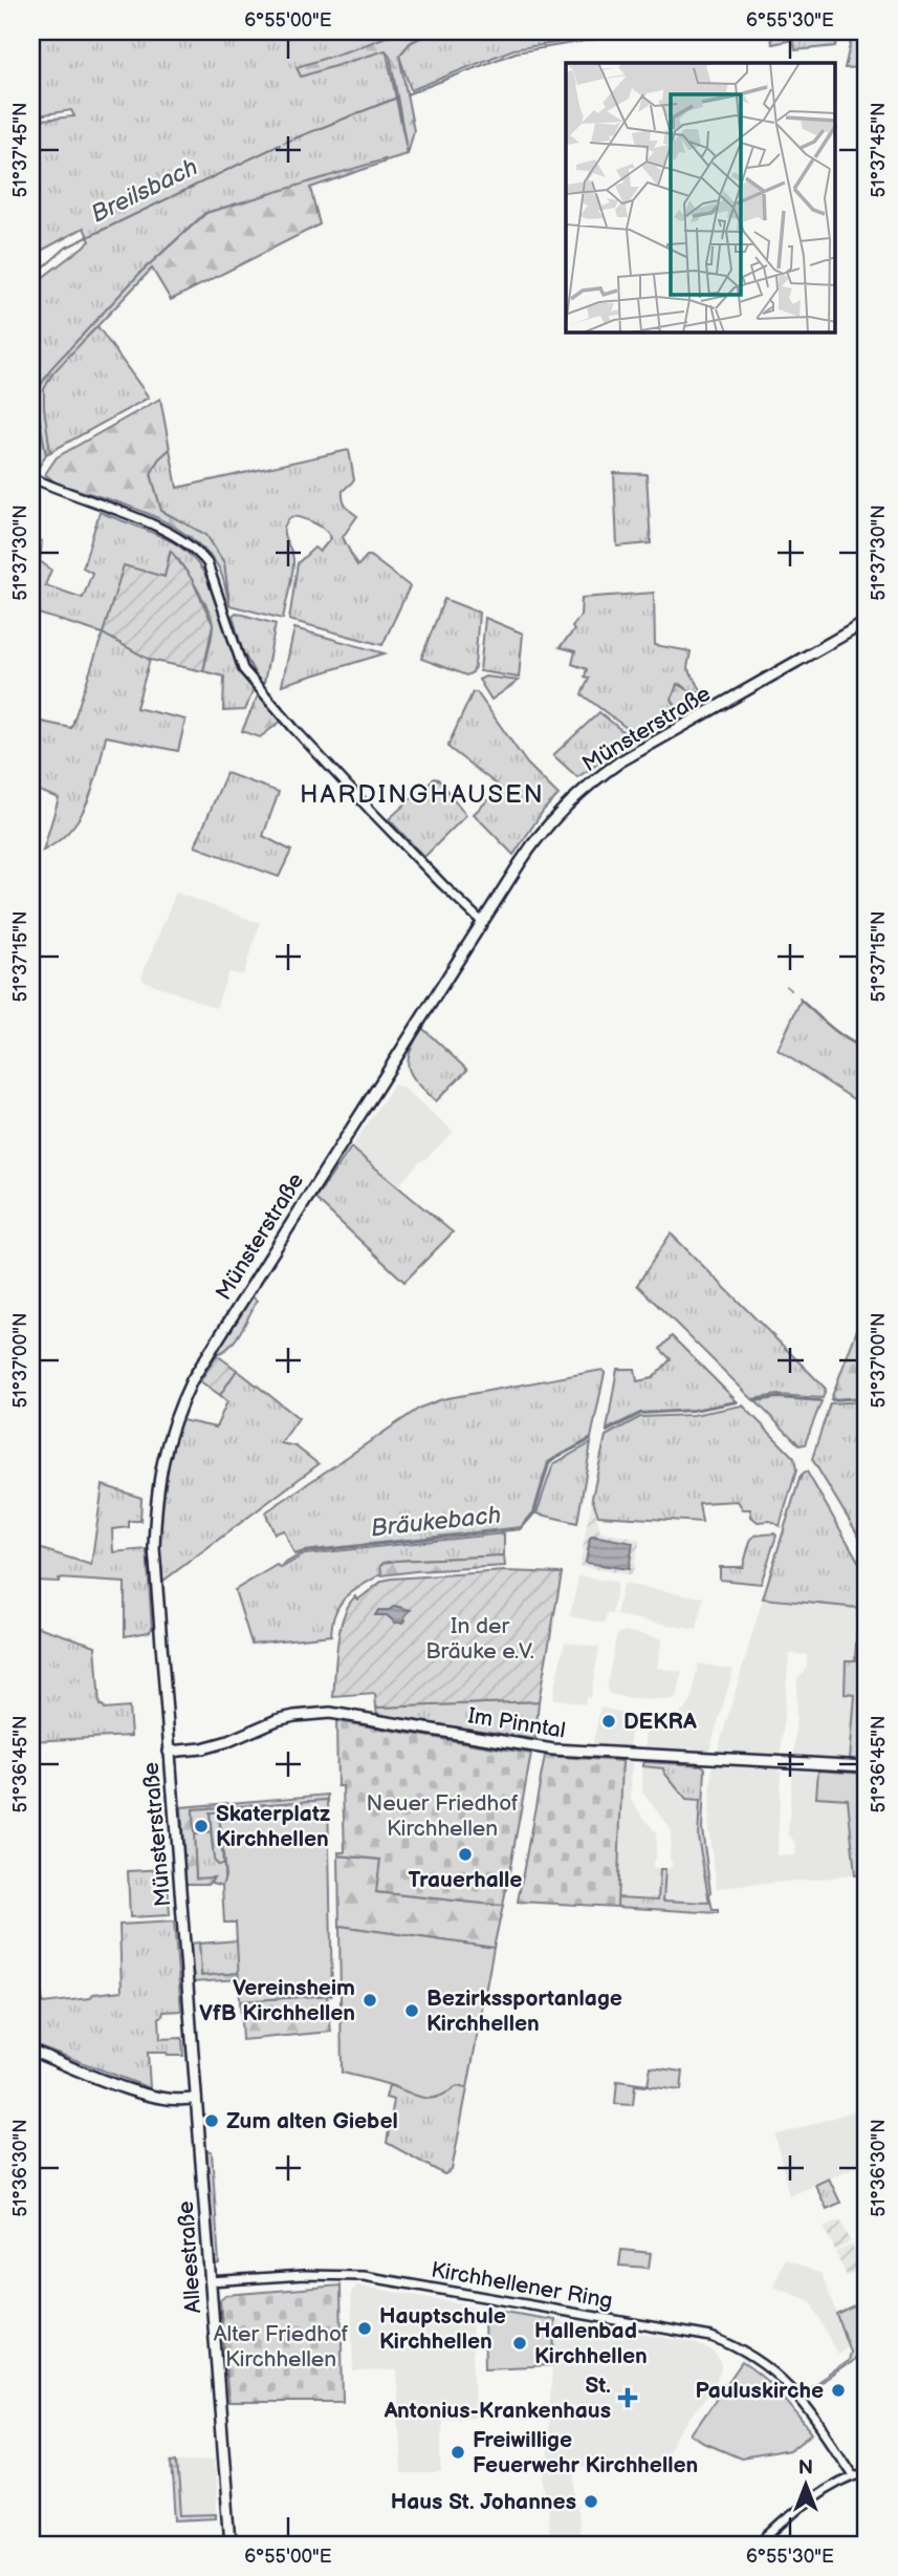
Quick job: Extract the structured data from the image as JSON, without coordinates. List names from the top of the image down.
{
  "streets": {
    "main road": ["Münsterstraße", "Im Pinntal", "Alleestraße"],
    "street": ["Kirchhellener Ring"]
  },
  "crossings": [
    ["Münsterstraße", "Im Pinntal"],
    ["Münsterstraße", "Alleestraße"],
    ["Alleestraße", "Kirchhellener Ring"]
  ],
  "districts": ["HARDINGHAUSEN"],
  "water": ["Breilsbach", "Bräukebach"],
  "parks": ["In der Bräuke e.V.", "Neuer Friedhof Kirchhellen", "Alter Friedhof Kirchhellen"],
  "places": {
    "other": [
      "DEKRA",
      "Skaterplatz Kirchhellen",
      "Trauerhalle",
      "Vereinsheim VfB Kirchhellen",
      "Bezirkssportanlage Kirchhellen",
      "Zum alten Giebel",
      "Hauptschule Kirchhellen",
      "Hallenbad Kirchhellen",
      "Pauluskirche",
      "Freiwillige Feuerwehr Kirchhellen",
      "Haus St. Johannes"
    ],
    "health": ["St. Antonius-Krankenhaus"]
  },
  "north": "top",
  "coordinates": [
    "6°55'00\"E",
    "6°55'30\"E",
    "51°37'45\"N",
    "51°37'30\"N",
    "51°37'15\"N",
    "51°37'00\"N",
    "51°36'45\"N",
    "51°36'30\"N"
  ]
}
